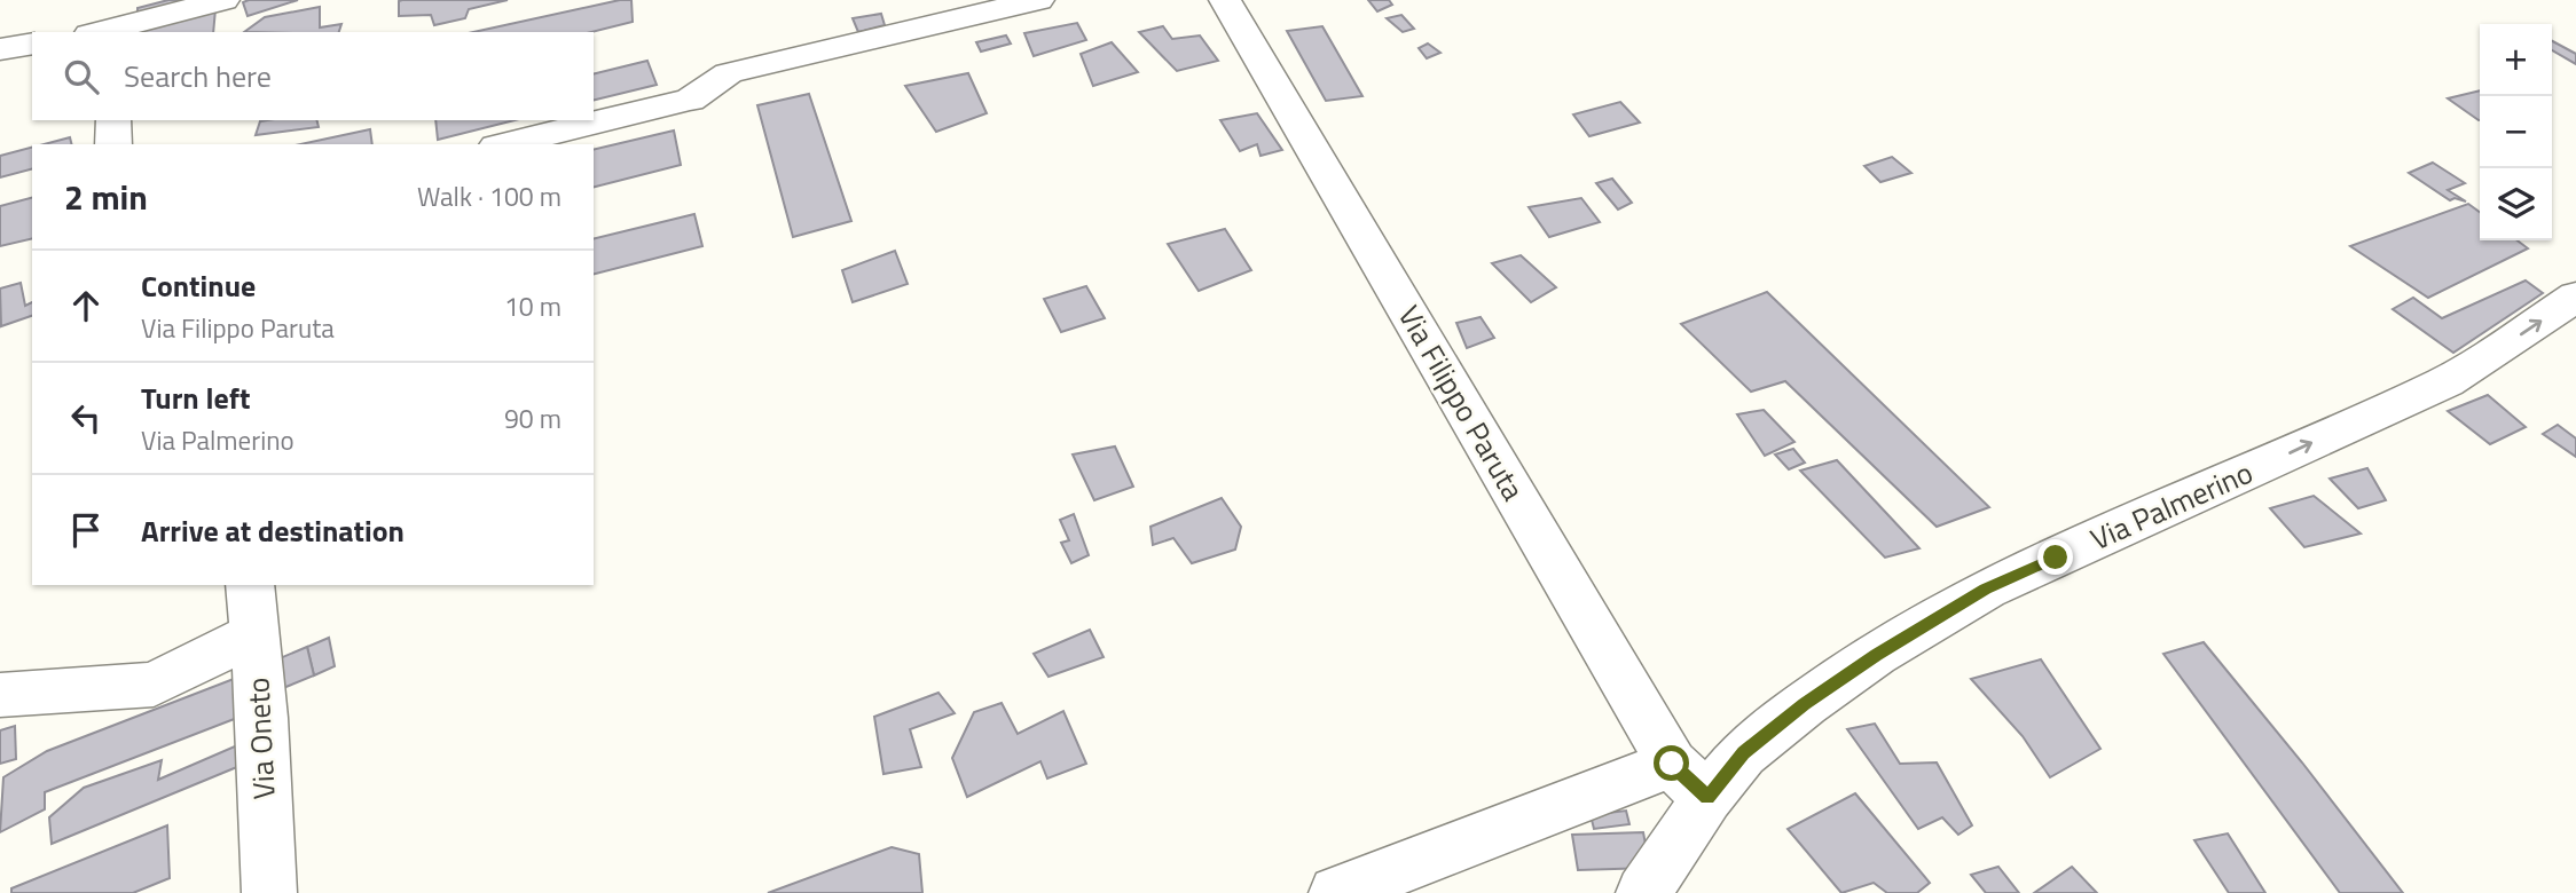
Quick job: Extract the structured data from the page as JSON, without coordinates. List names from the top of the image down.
{
  "streets": {
    "street": ["Via Filippo Paruta", "Via Palmerino", "Via Oneto"]
  },
  "crossings": [
    ["Via Filippo Paruta", "Via Palmerino"]
  ],
  "one_way": ["Via Palmerino"],
  "page": {
    "map_buttons": ["+", "−"],
    "search": "Search here",
    "heading": ["2 min", "Walk · 100 m"],
    "list": [
      ["Continue", "Via Filippo Paruta", "10 m"],
      ["Turn left", "Via Palmerino", "90 m"],
      "Arrive at destination"
    ]
  }
}
